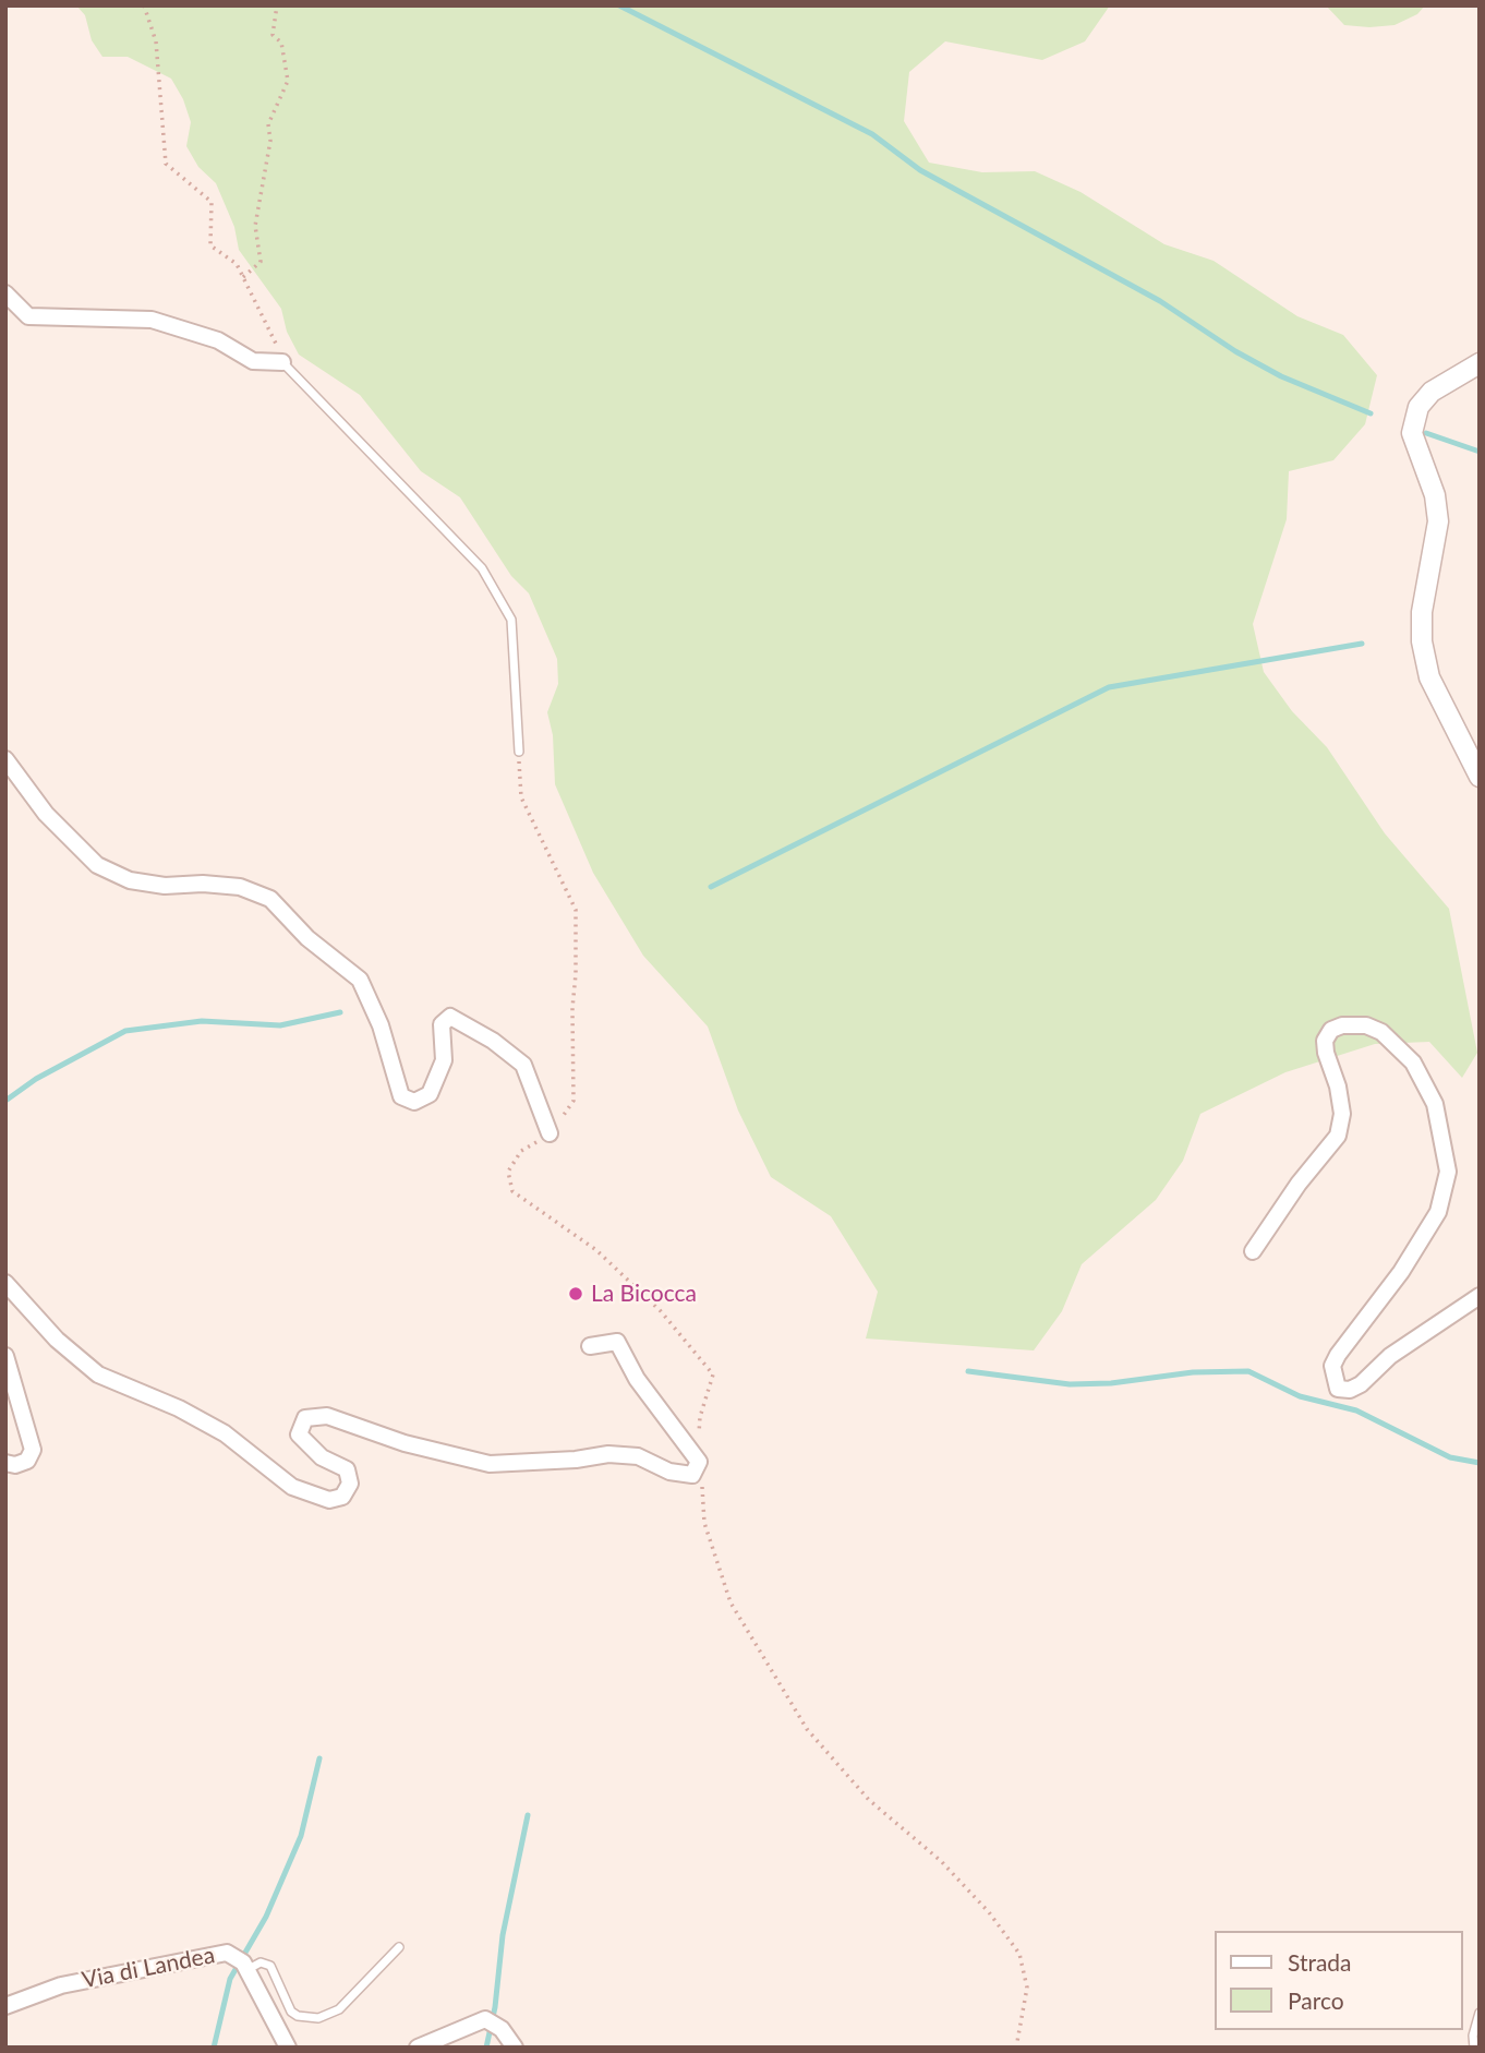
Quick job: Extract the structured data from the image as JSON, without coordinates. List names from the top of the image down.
{
  "streets": {
    "street": ["Via di Landea"]
  },
  "places": ["La Bicocca"],
  "legend": ["Strada", "Parco"]
}
